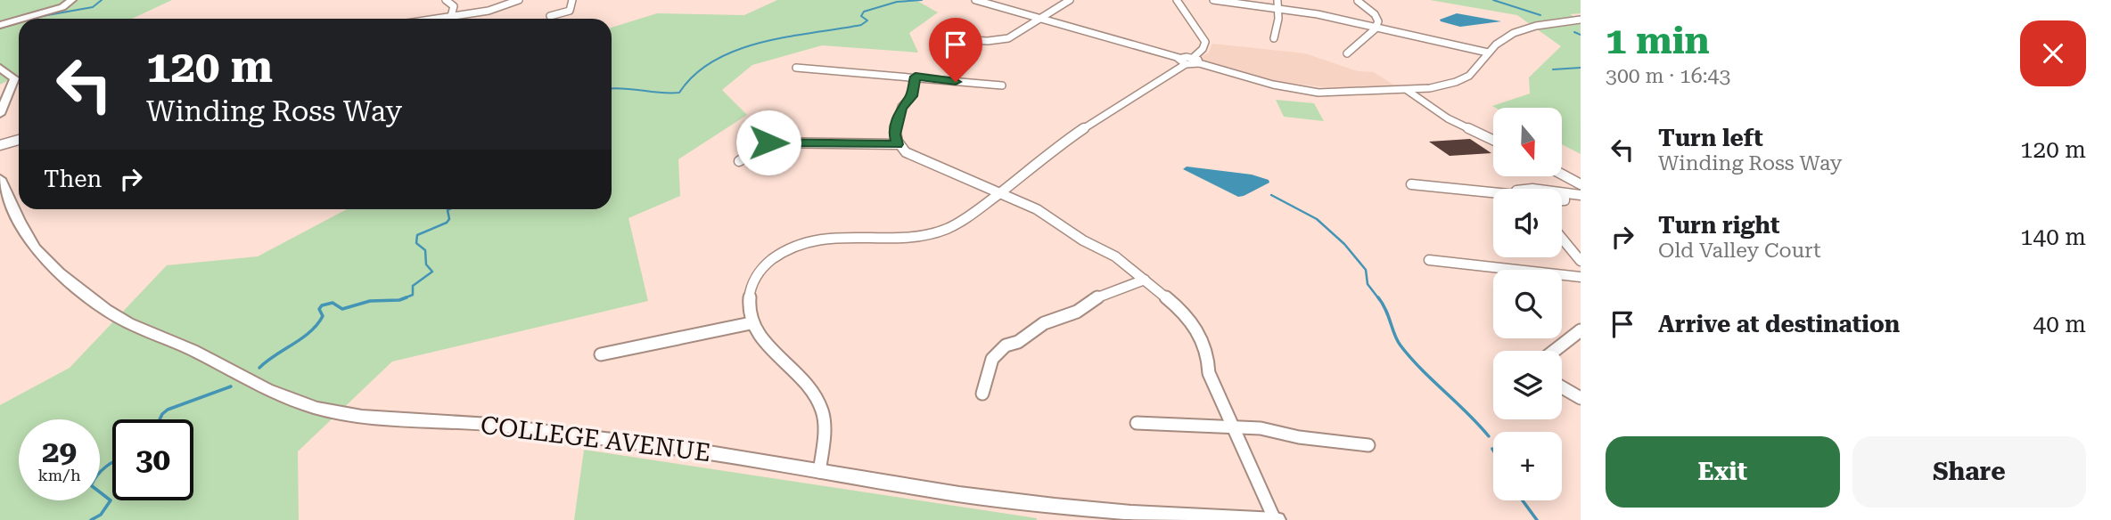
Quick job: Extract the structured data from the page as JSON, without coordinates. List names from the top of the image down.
{
  "streets": {
    "street": ["COLLEGE AVENUE"]
  },
  "north": "bottom",
  "page": {
    "heading": ["1 min", "300 m · 16:43"],
    "turn": ["120 m", "Winding Ross Way"],
    "list": [
      {
        "name": "Turn left",
        "note": "Winding Ross Way",
        "value": "120 m"
      },
      {
        "name": "Turn right",
        "note": "Old Valley Court",
        "value": "140 m"
      },
      {
        "name": "Arrive at destination",
        "value": "40 m"
      }
    ],
    "map_buttons": "+",
    "then": "Then",
    "speed": "29 km/h",
    "limit": "30",
    "buttons": ["Exit", "Share"]
  }
}
